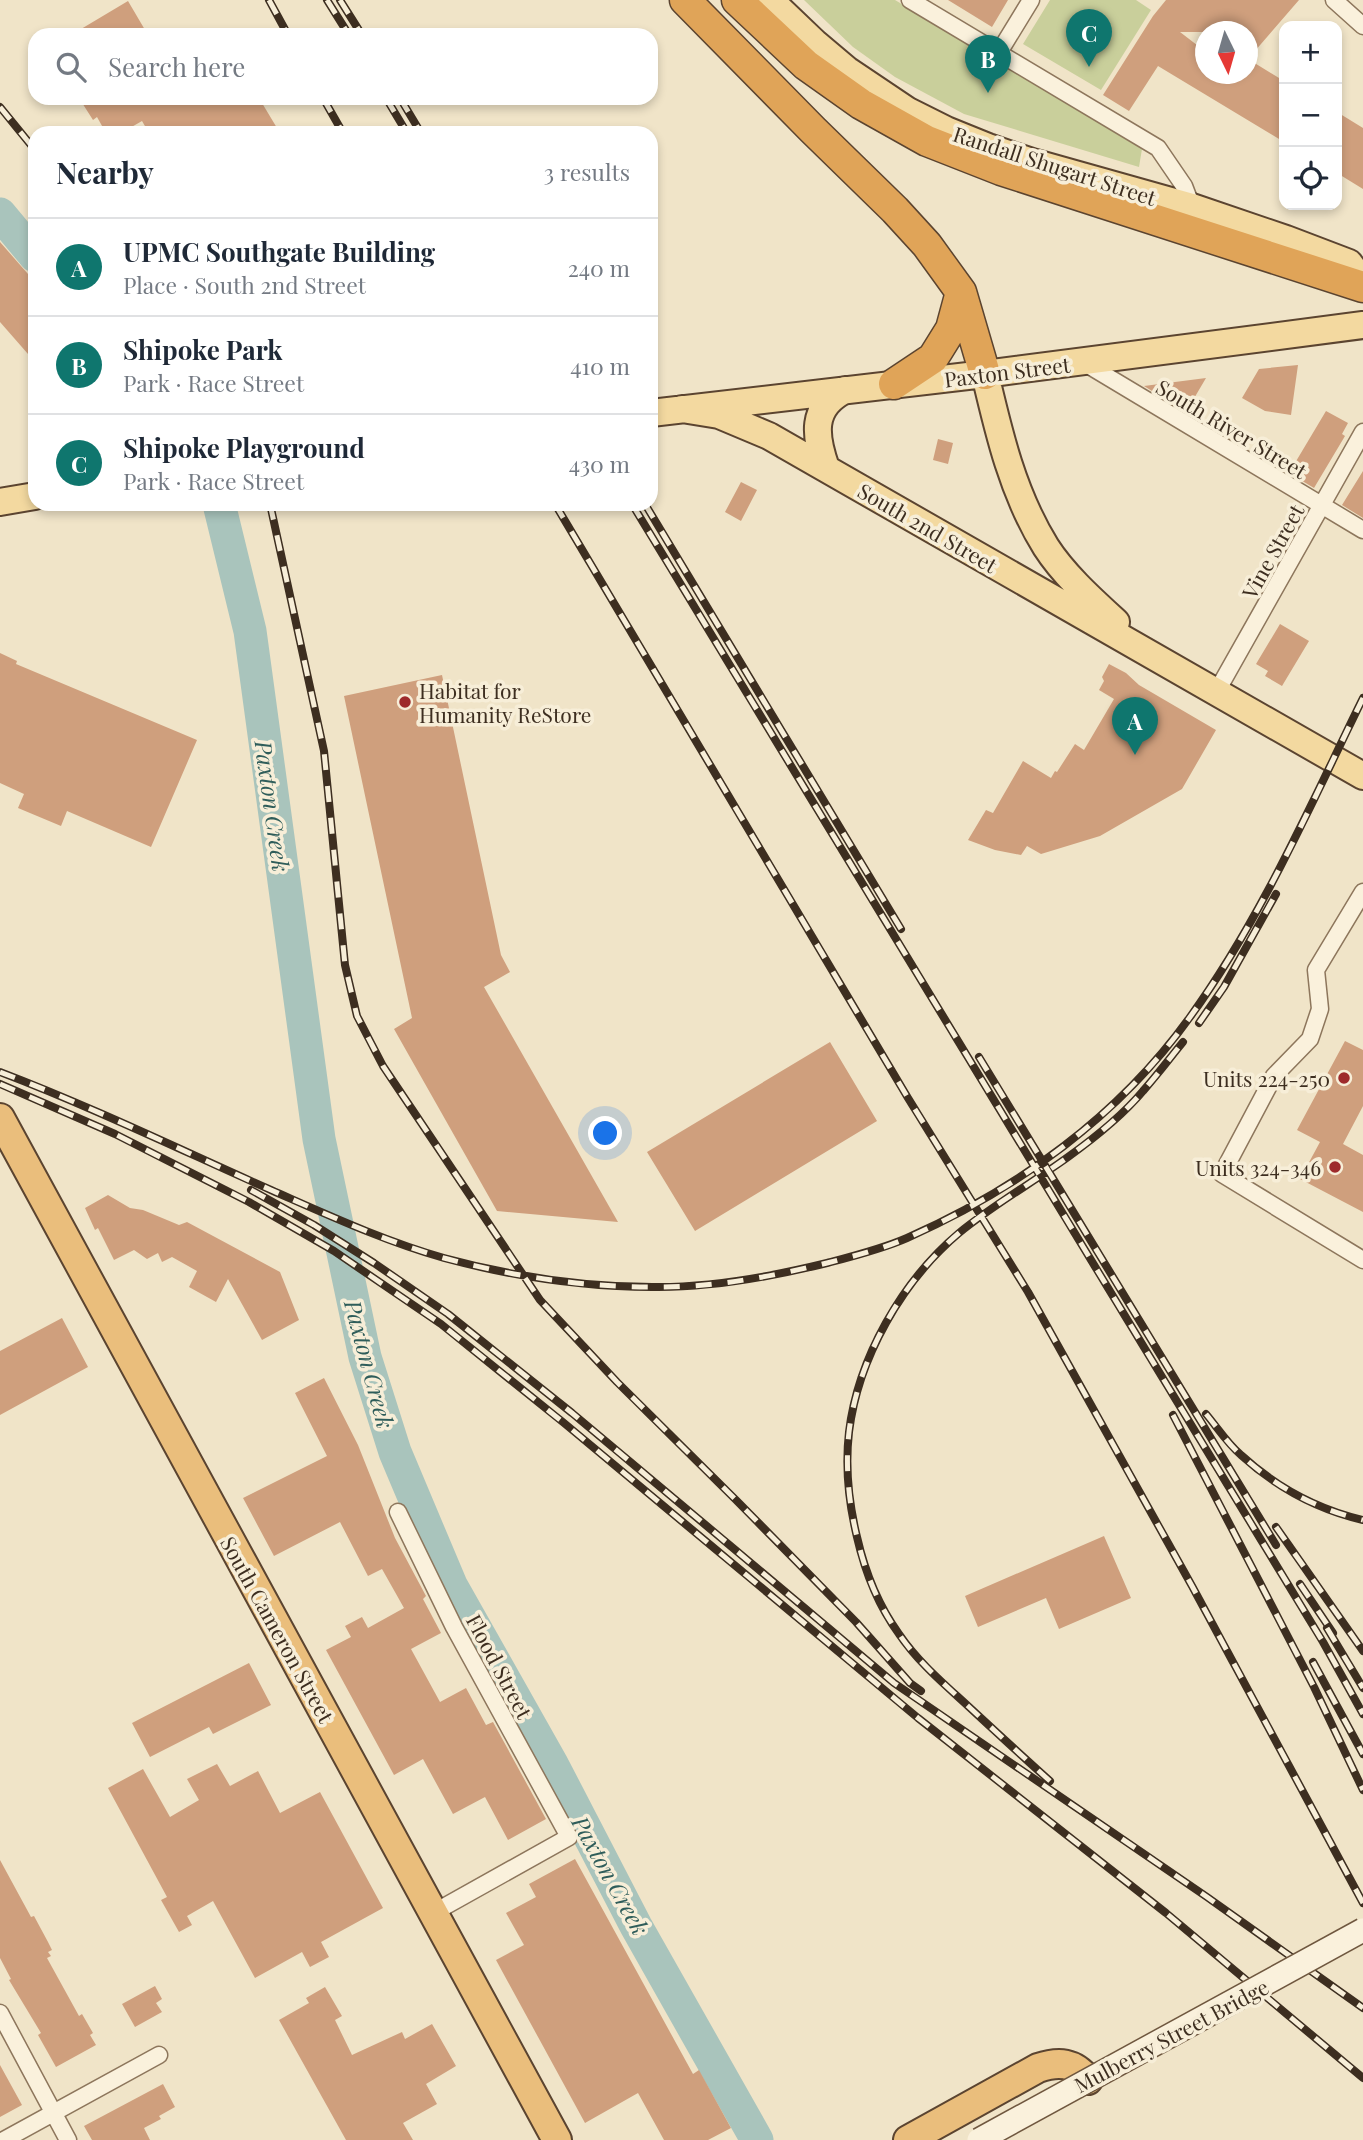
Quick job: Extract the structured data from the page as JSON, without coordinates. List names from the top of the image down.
{
  "streets": {
    "highway": ["South Cameron Street"],
    "main road": [
      "Randall Shugart Street",
      "Paxton Street",
      "South 2nd Street",
      "Mulberry Street Bridge"
    ],
    "street": ["South River Street", "Vine Street", "Flood Street"]
  },
  "crossings": [
    ["Paxton Street", "South River Street"],
    ["Paxton Street", "South 2nd Street"],
    ["South River Street", "Vine Street"],
    ["South 2nd Street", "Vine Street"],
    ["South Cameron Street", "Flood Street"]
  ],
  "water": ["Paxton Creek"],
  "places": ["Habitat for Humanity ReStore", "Units 224-250", "Units 324-346"],
  "north": "bottom",
  "page": {
    "pins": ["C", "B", "A"],
    "map_buttons": ["+", "−"],
    "search": "Search here",
    "heading": ["Nearby", "3 results"],
    "list": [
      {
        "mark": "A",
        "name": "UPMC Southgate Building",
        "note": "Place · South 2nd Street",
        "value": "240 m"
      },
      {
        "mark": "B",
        "name": "Shipoke Park",
        "note": "Park · Race Street",
        "value": "410 m"
      },
      {
        "mark": "C",
        "name": "Shipoke Playground",
        "note": "Park · Race Street",
        "value": "430 m"
      }
    ]
  }
}
